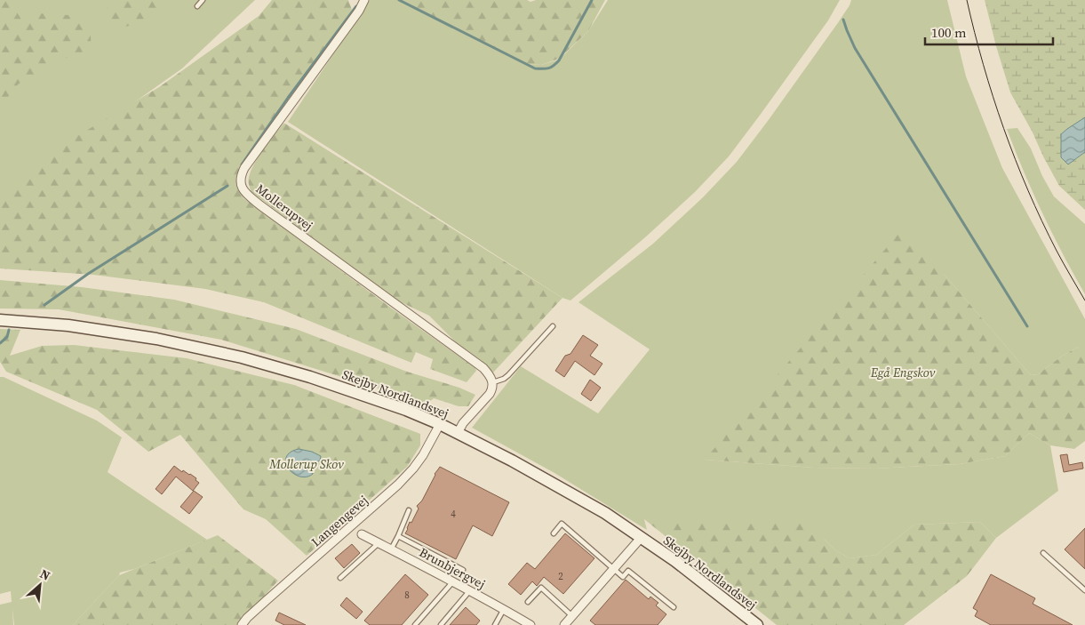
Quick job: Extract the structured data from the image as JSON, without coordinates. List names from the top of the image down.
{
  "streets": {
    "street": [
      "Mollerupvej",
      "Skejby Nordlandsvej",
      "Langengevej",
      "Brunbjergvej"
    ]
  },
  "crossings": [
    ["Skejby Nordlandsvej", "Langengevej"]
  ],
  "parks": ["Egå Engskov", "Mollerup Skov"],
  "house_numbers": ["4", "2", "8"],
  "scale_bar": "100 m",
  "north": "top right"
}
